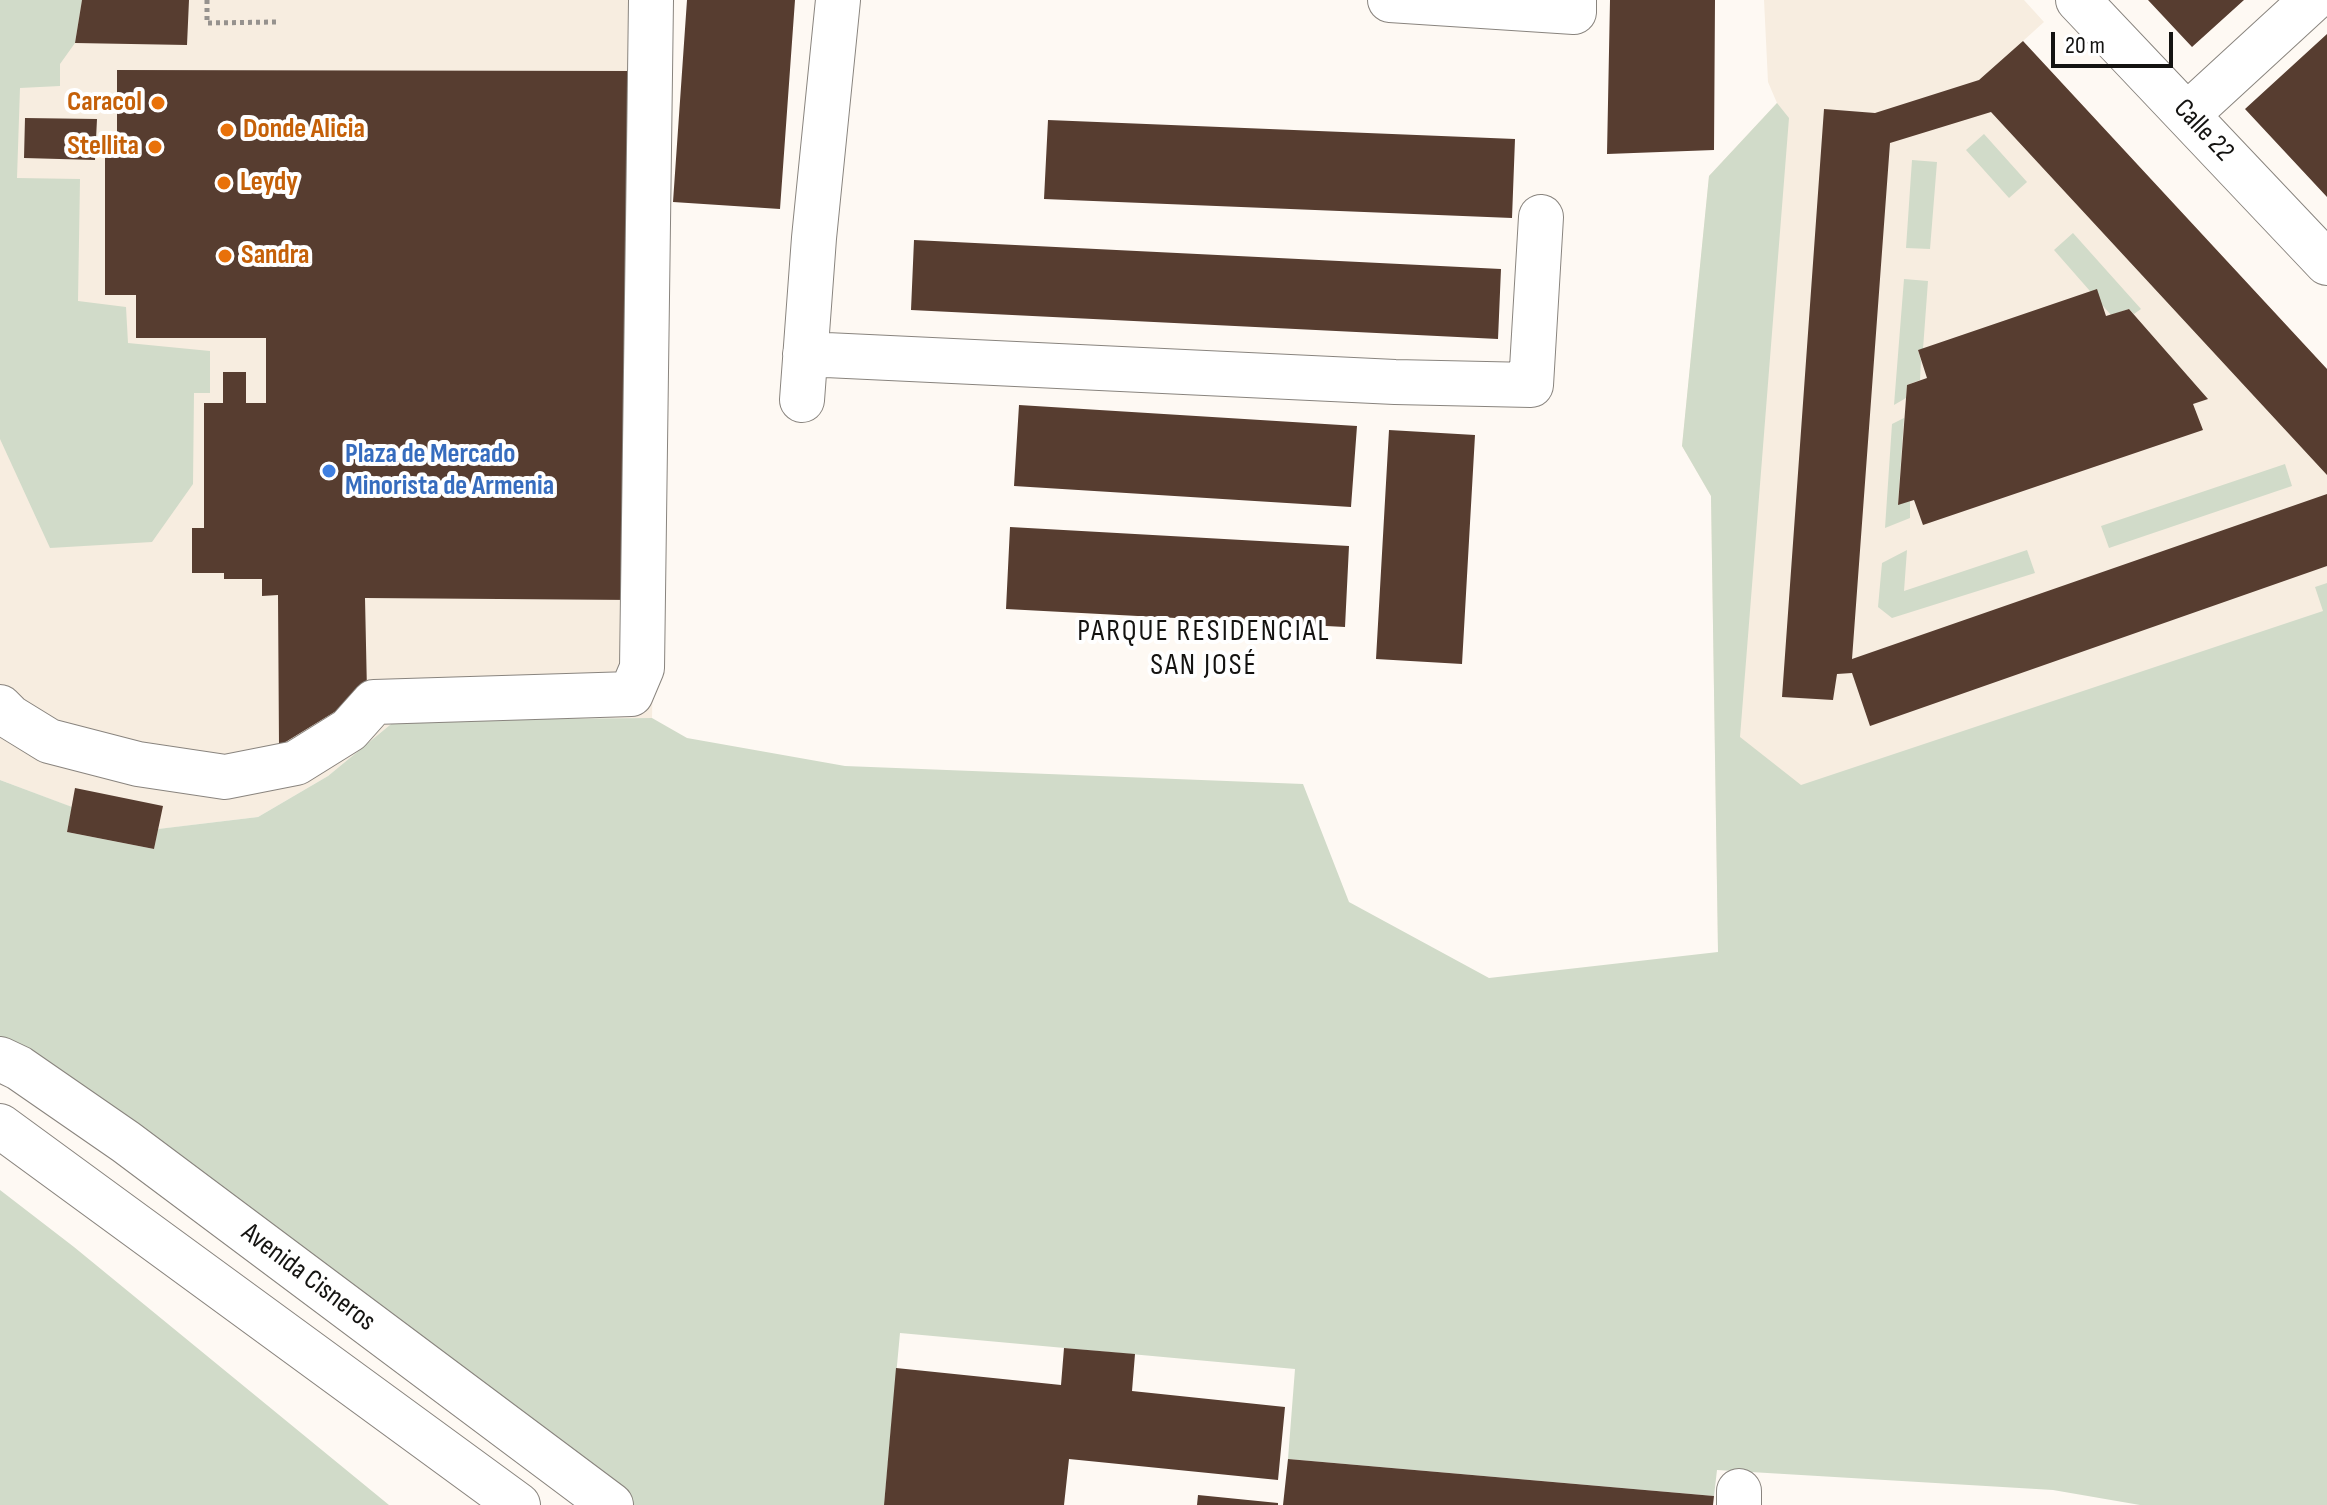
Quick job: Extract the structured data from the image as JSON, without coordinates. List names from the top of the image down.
{
  "streets": {
    "street": ["Calle 22", "Avenida Cisneros"]
  },
  "districts": ["PARQUE RESIDENCIAL SAN JOSÉ"],
  "places": [
    "Caracol",
    "Donde Alicia",
    "Stellita",
    "Leydy",
    "Sandra",
    "Plaza de Mercado Minorista de Armenia"
  ],
  "scale_bar": "20 m"
}
